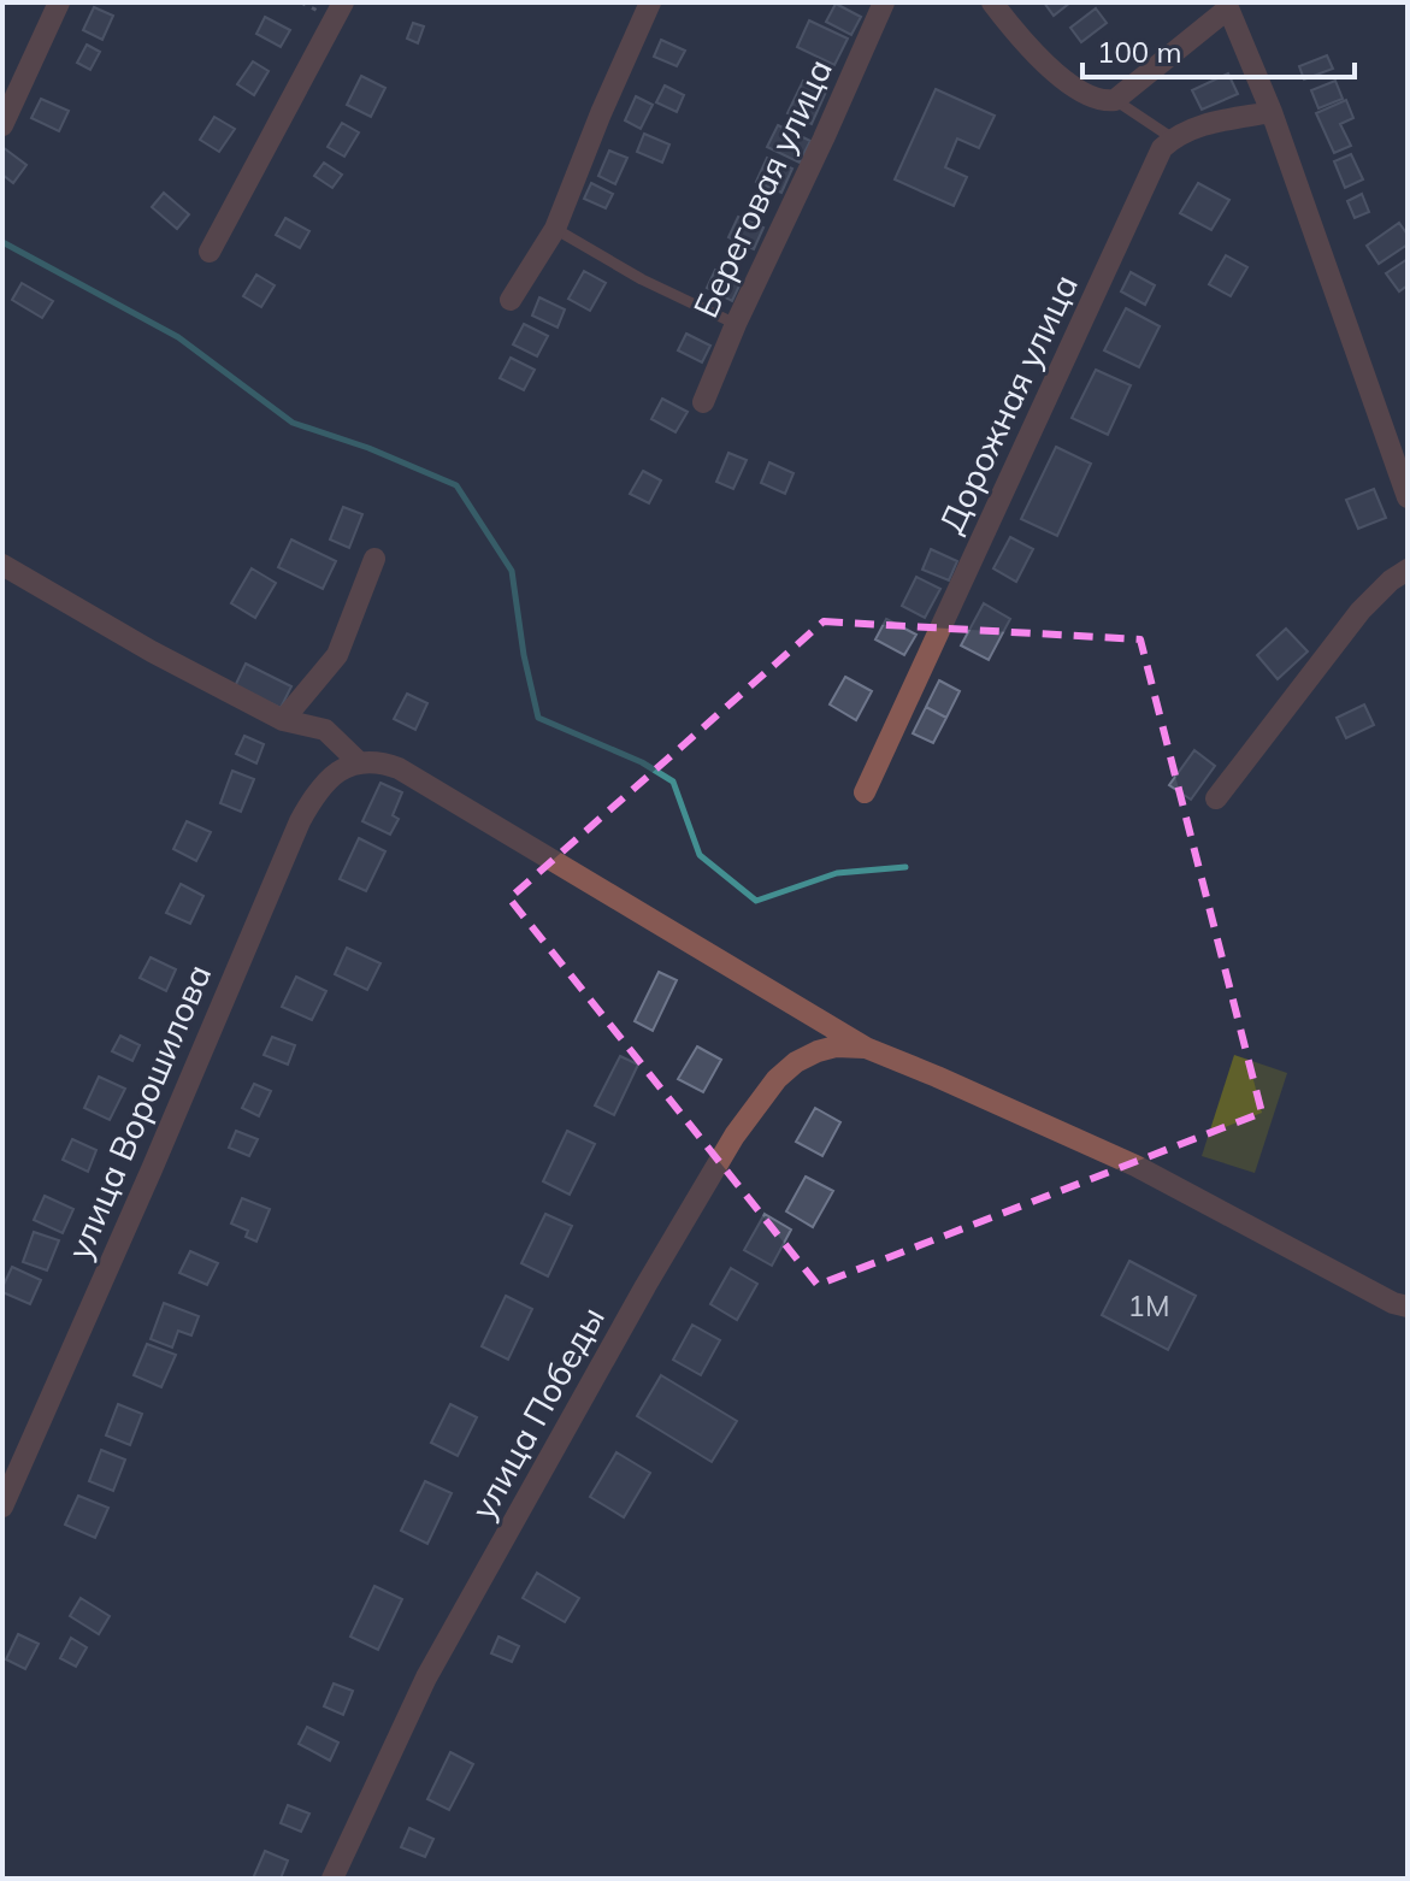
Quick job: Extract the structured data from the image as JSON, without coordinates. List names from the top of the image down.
{
  "streets": {
    "street": [
      "Береговая улица",
      "Дорожная улица",
      "улица Ворошилова",
      "улица Победы"
    ]
  },
  "house_numbers": ["1М"],
  "scale_bar": "100 m"
}
